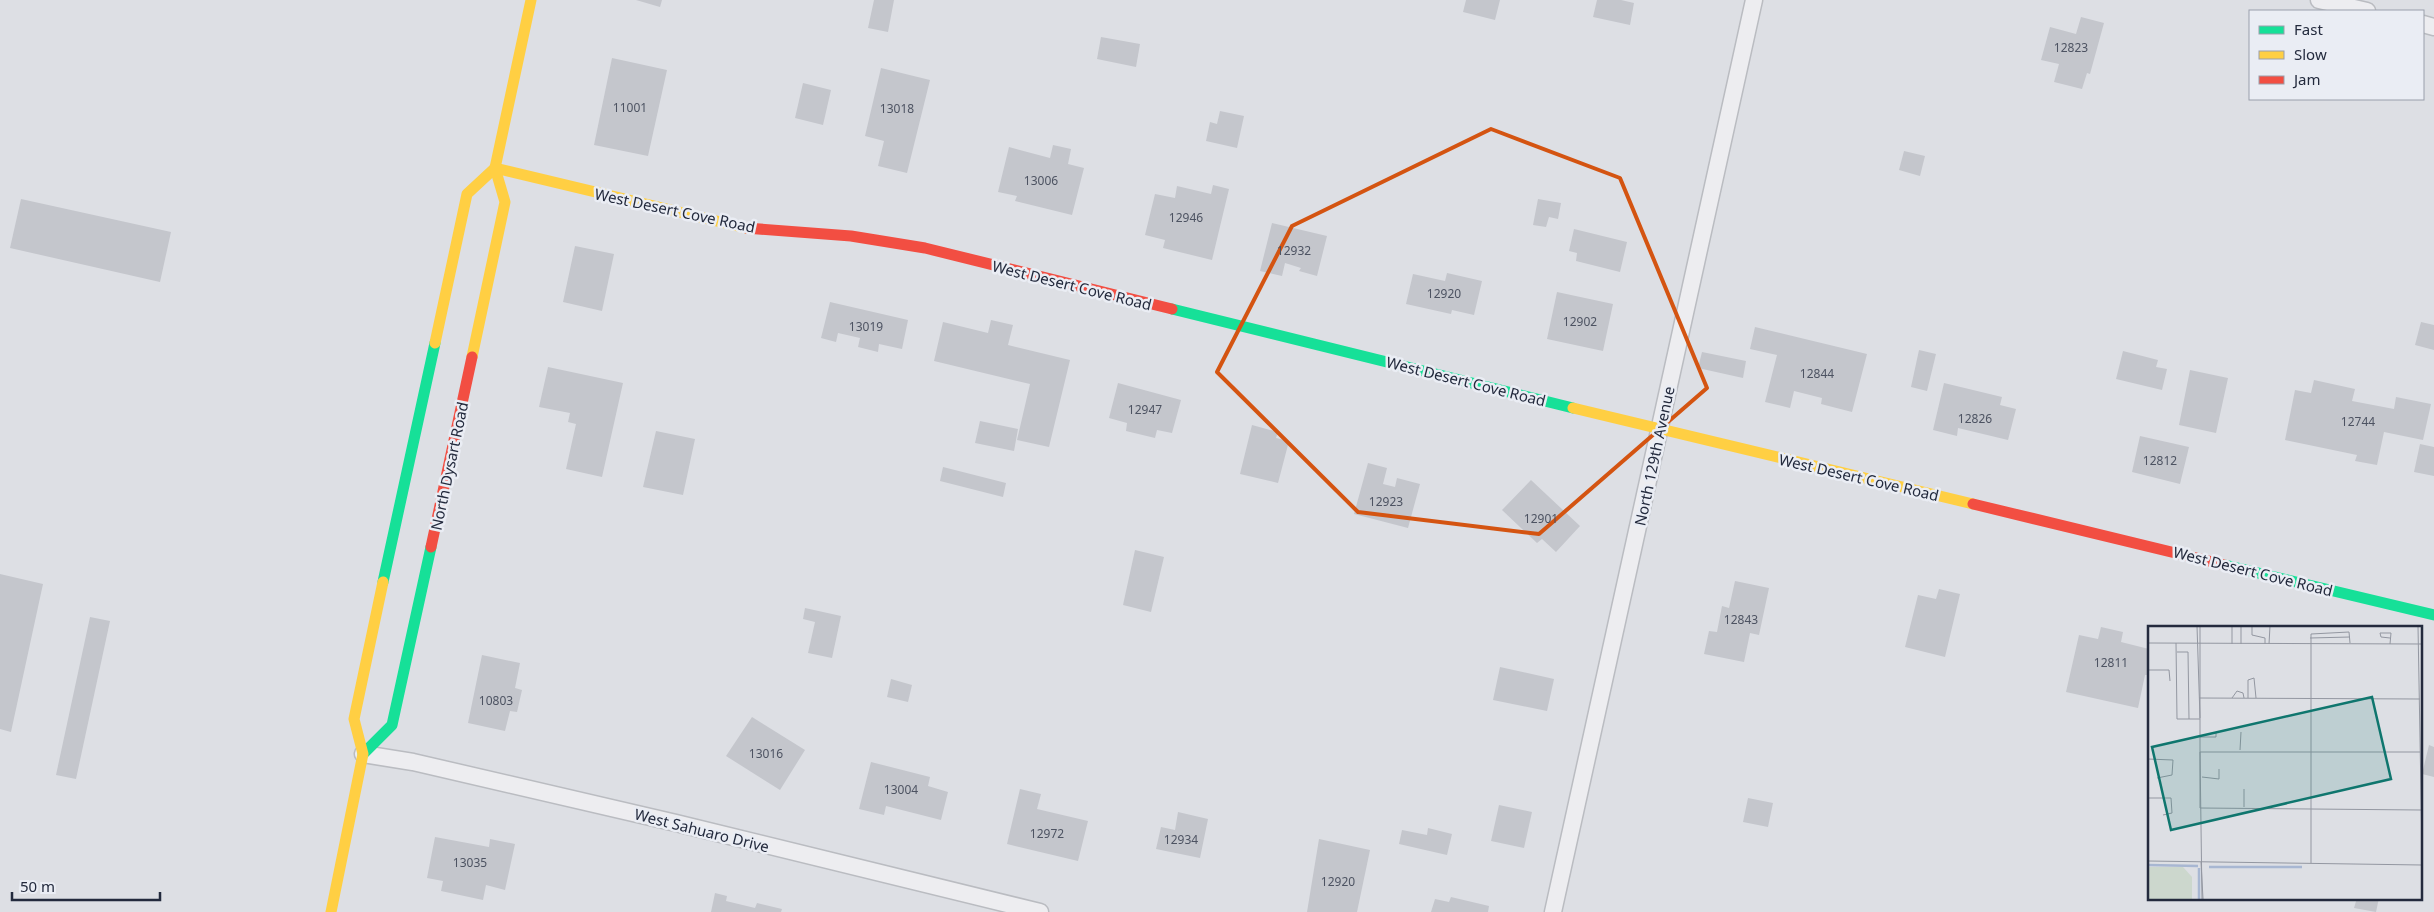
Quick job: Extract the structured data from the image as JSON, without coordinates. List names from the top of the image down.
{
  "streets": {
    "street": [
      "West Desert Cove Road",
      "North 129th Avenue",
      "North Dysart Road",
      "West Sahuaro Drive"
    ]
  },
  "crossings": [
    ["West Desert Cove Road", "North 129th Avenue"],
    ["West Desert Cove Road", "North Dysart Road"],
    ["North Dysart Road", "West Sahuaro Drive"]
  ],
  "house_numbers": [
    "12823",
    "11001",
    "13018",
    "13006",
    "12946",
    "12932",
    "12920",
    "12902",
    "13019",
    "12844",
    "12947",
    "12826",
    "12744",
    "12812",
    "12923",
    "12901",
    "12843",
    "12811",
    "10803",
    "13016",
    "13004",
    "12972",
    "12934",
    "13035",
    "12920"
  ],
  "legend": ["Fast", "Slow", "Jam"],
  "scale_bar": "50 m"
}
